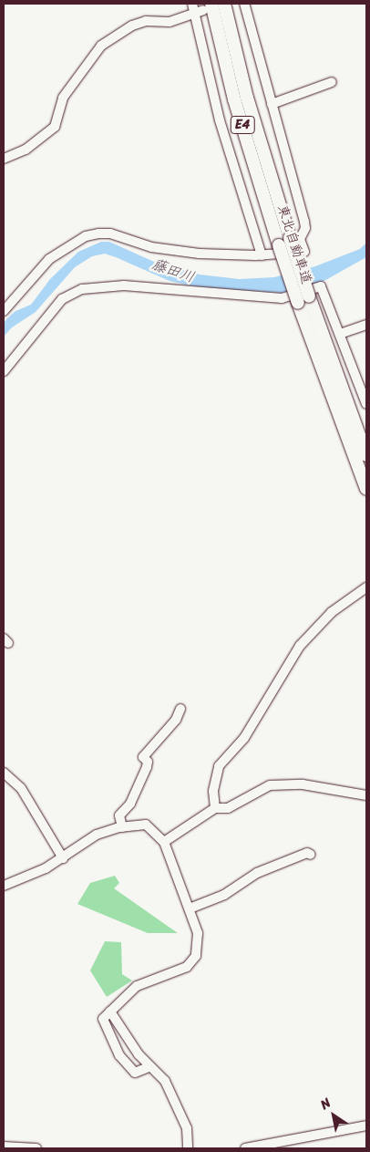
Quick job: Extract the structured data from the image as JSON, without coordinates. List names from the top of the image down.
{
  "streets": {
    "highway": ["E4", "東北自動車道"]
  },
  "water": ["藤田川"],
  "north": "top left"
}
